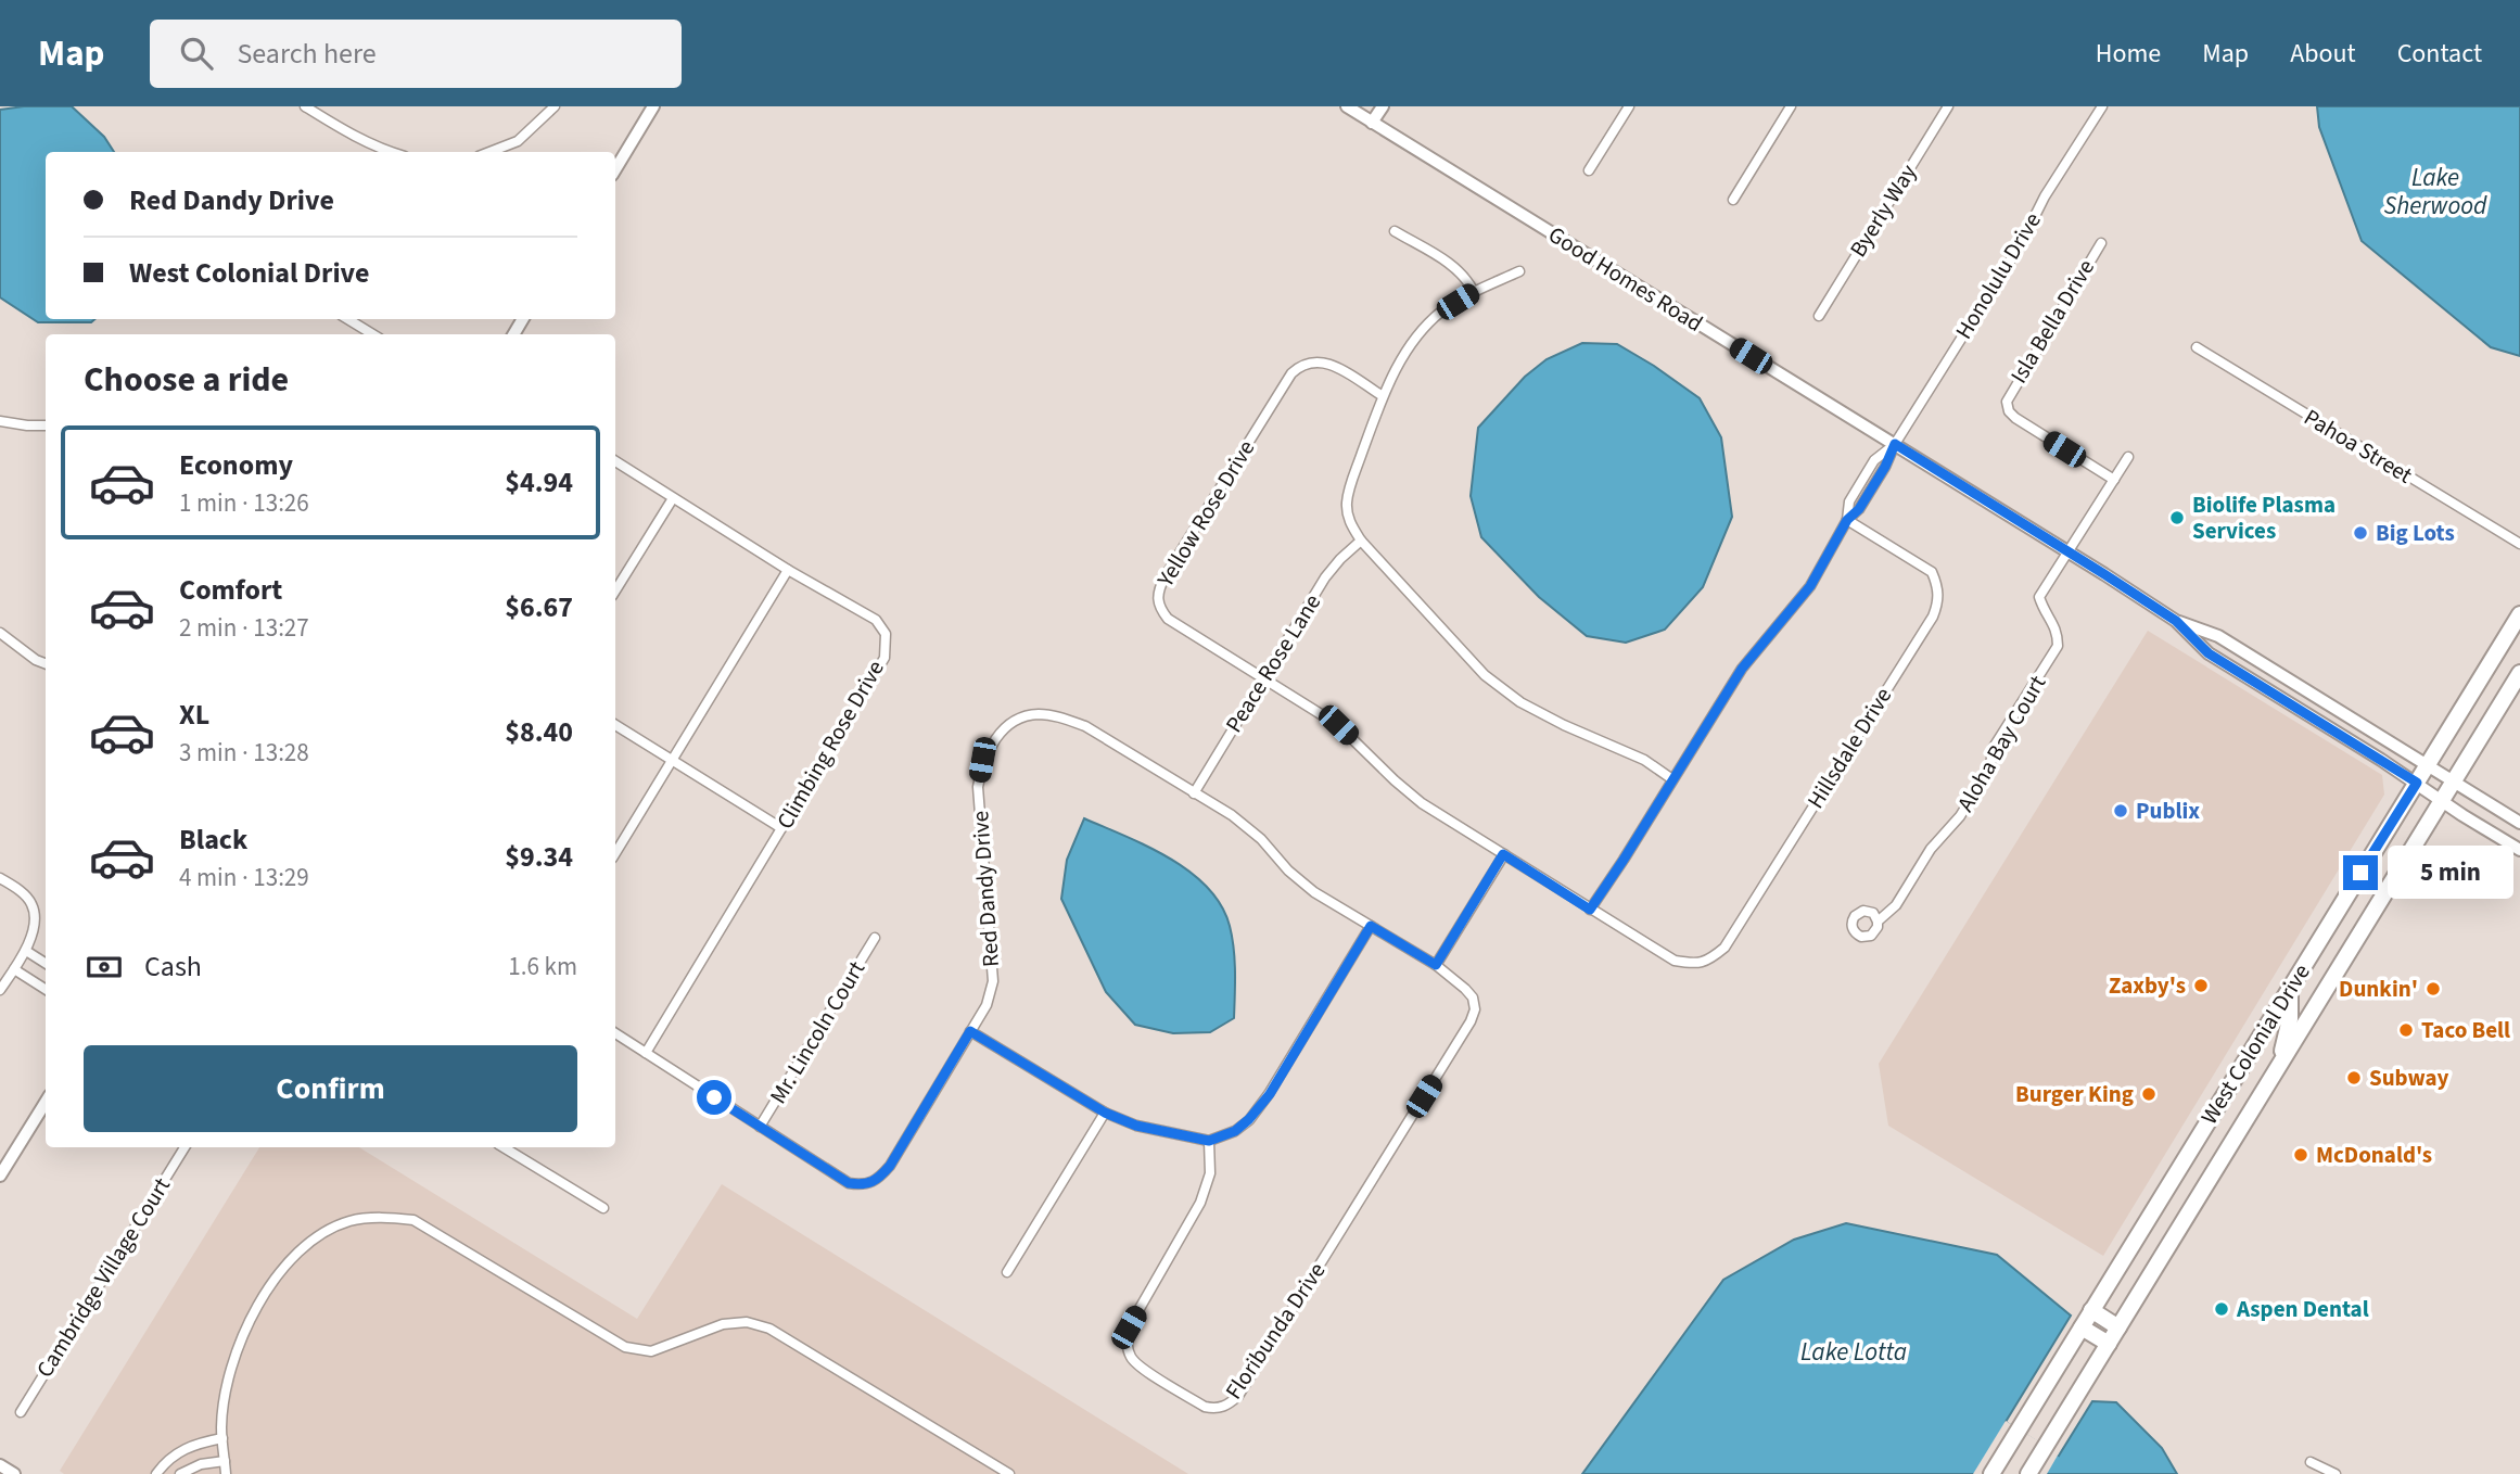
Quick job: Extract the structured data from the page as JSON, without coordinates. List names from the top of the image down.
{
  "streets": {
    "highway": ["West Colonial Drive"],
    "street": [
      "Byerly Way",
      "Honolulu Drive",
      "Good Homes Road",
      "Isla Bella Drive",
      "Pahoa Street",
      "Yellow Rose Drive",
      "Peace Rose Lane",
      "Aloha Bay Court",
      "Climbing Rose Drive",
      "Hillsdale Drive",
      "Red Dandy Drive",
      "Mr. Lincoln Court",
      "Cambridge Village Court",
      "Floribunda Drive"
    ]
  },
  "crossings": [
    ["Honolulu Drive", "Good Homes Road"],
    ["Honolulu Drive", "Yellow Rose Drive"],
    ["Honolulu Drive", "Hillsdale Drive"],
    ["Good Homes Road", "Aloha Bay Court"],
    ["Good Homes Road", "West Colonial Drive"],
    ["Yellow Rose Drive", "Peace Rose Lane"],
    ["Yellow Rose Drive", "Hillsdale Drive"],
    ["Peace Rose Lane", "Red Dandy Drive"],
    ["Climbing Rose Drive", "Red Dandy Drive"],
    ["Red Dandy Drive", "Mr. Lincoln Court"],
    ["Red Dandy Drive", "Floribunda Drive"]
  ],
  "water": ["Lake Sherwood", "Lake Lotta"],
  "places": [
    "Biolife Plasma Services",
    "Big Lots",
    "Publix",
    "Zaxby's",
    "Dunkin'",
    "Taco Bell",
    "Subway",
    "Burger King",
    "McDonald's",
    "Aspen Dental"
  ],
  "page": {
    "header": "Map",
    "search": "Search here",
    "nav": [
      "Home",
      "Map",
      "About",
      "Contact"
    ],
    "banner": ["Red Dandy Drive", "West Colonial Drive"],
    "heading": "Choose a ride",
    "list": [
      {
        "name": "Economy",
        "note": "1 min · 13:26",
        "value": "$4.94"
      },
      {
        "name": "Comfort",
        "note": "2 min · 13:27",
        "value": "$6.67"
      },
      {
        "name": "XL",
        "note": "3 min · 13:28",
        "value": "$8.40"
      },
      {
        "name": "Black",
        "note": "4 min · 13:29",
        "value": "$9.34"
      }
    ],
    "bubble": "5 min",
    "pay": ["Cash", "1.6 km"],
    "buttons": "Confirm"
  }
}
